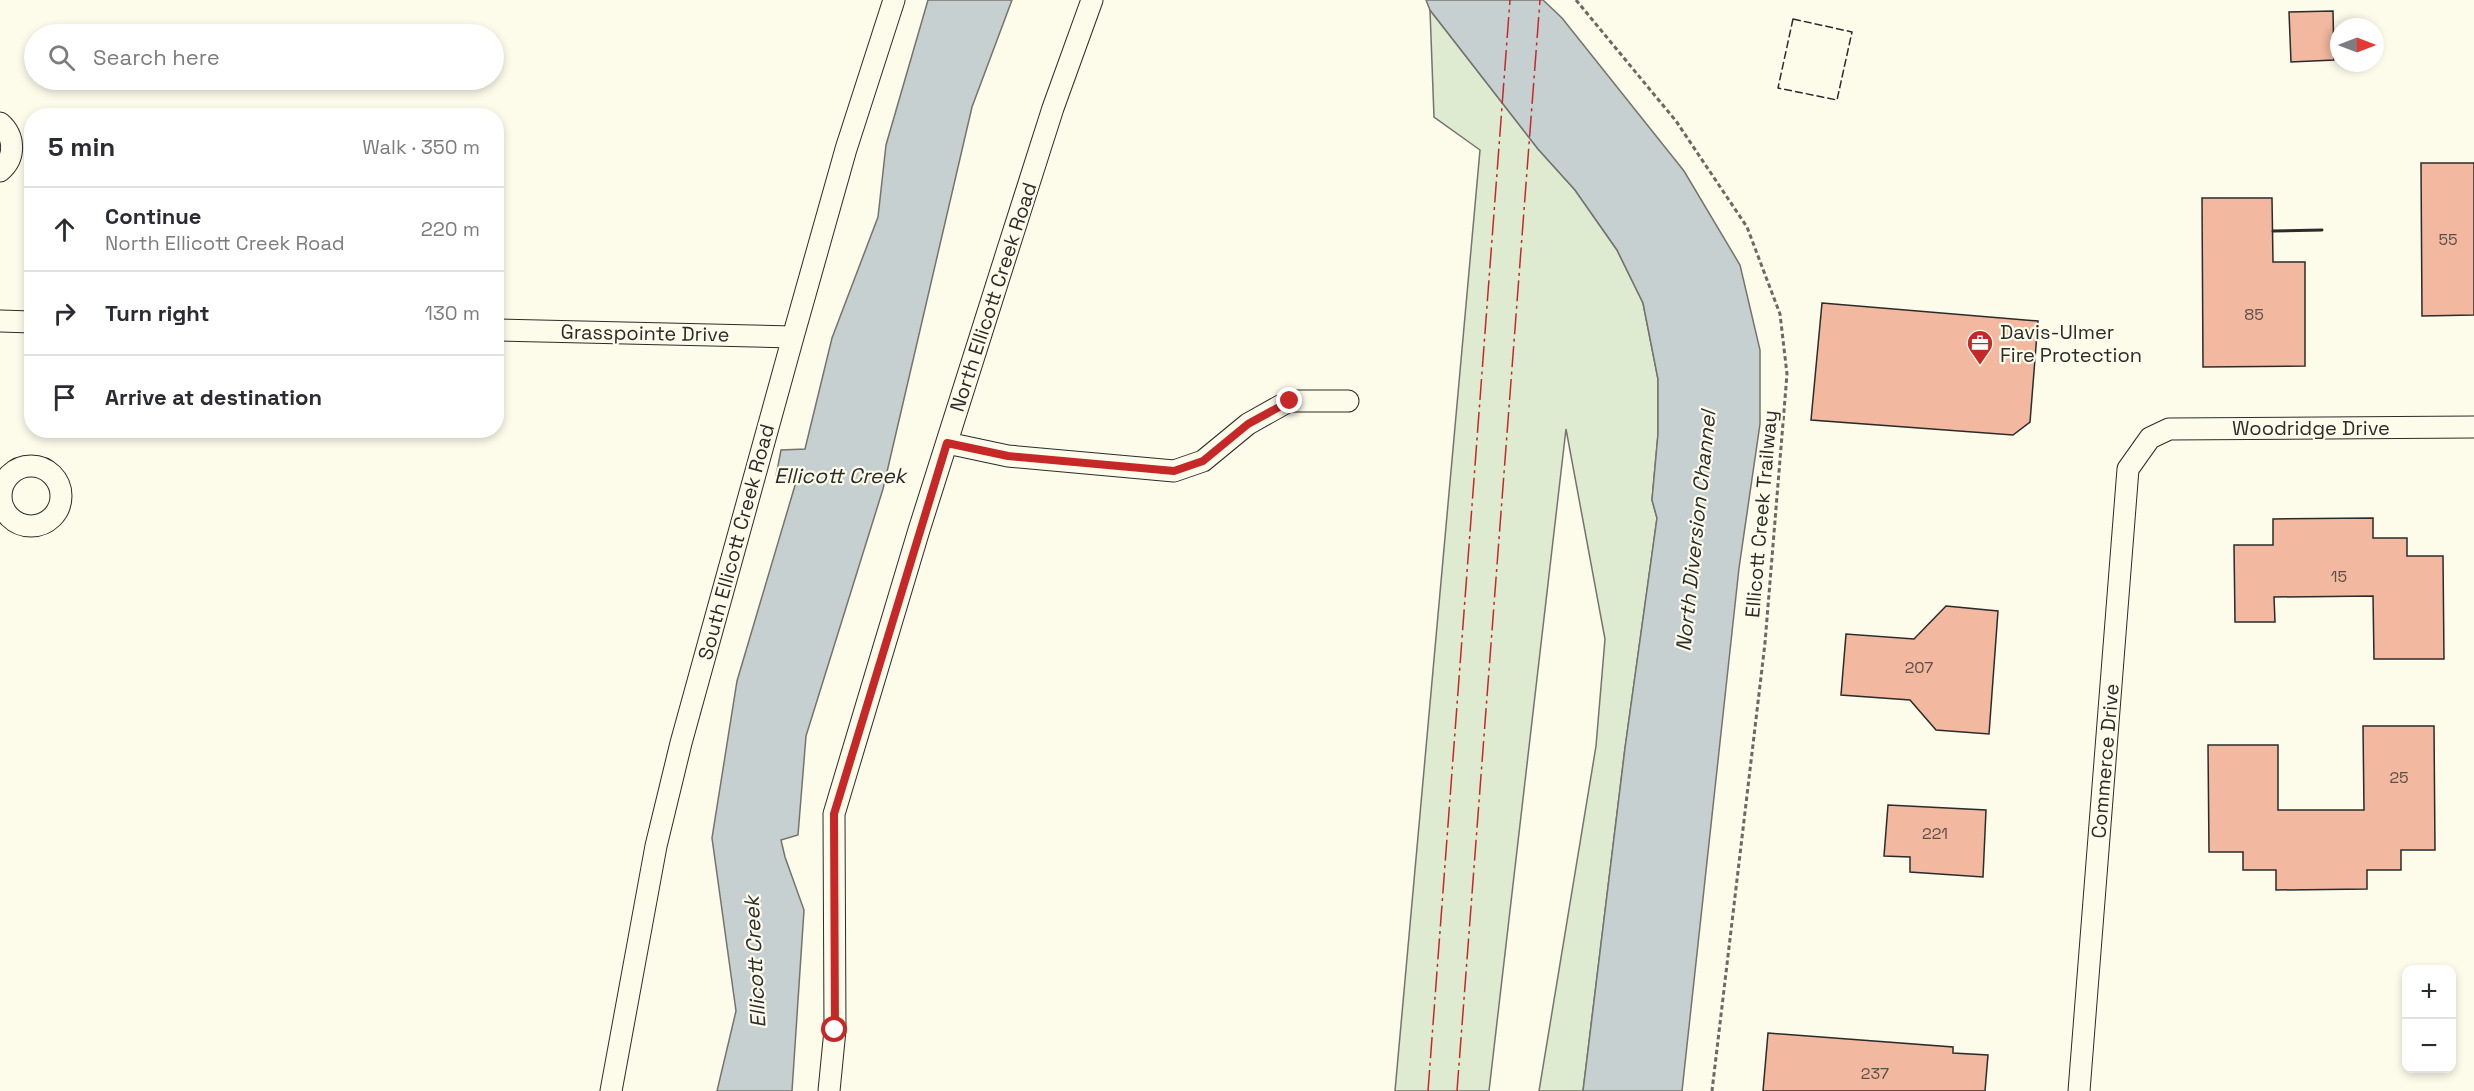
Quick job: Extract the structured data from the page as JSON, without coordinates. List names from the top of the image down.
{
  "streets": {
    "street": [
      "North Ellicott Creek Road",
      "Grasspointe Drive",
      "Woodridge Drive",
      "South Ellicott Creek Road",
      "Commerce Drive"
    ],
    "path": ["Ellicott Creek Trailway"]
  },
  "crossings": [
    ["Grasspointe Drive", "South Ellicott Creek Road"],
    ["Woodridge Drive", "Commerce Drive"]
  ],
  "water": ["Ellicott Creek", "North Diversion Channel"],
  "places": {
    "office": ["Davis-Ulmer Fire Protection"]
  },
  "house_numbers": [
    "55",
    "85",
    "15",
    "207",
    "25",
    "221",
    "237"
  ],
  "north": "right",
  "page": {
    "search": "Search here",
    "heading": ["5 min", "Walk · 350 m"],
    "list": [
      ["Continue", "North Ellicott Creek Road", "220 m"],
      ["Turn right", "130 m"],
      "Arrive at destination"
    ],
    "map_buttons": ["+", "−"]
  }
}
